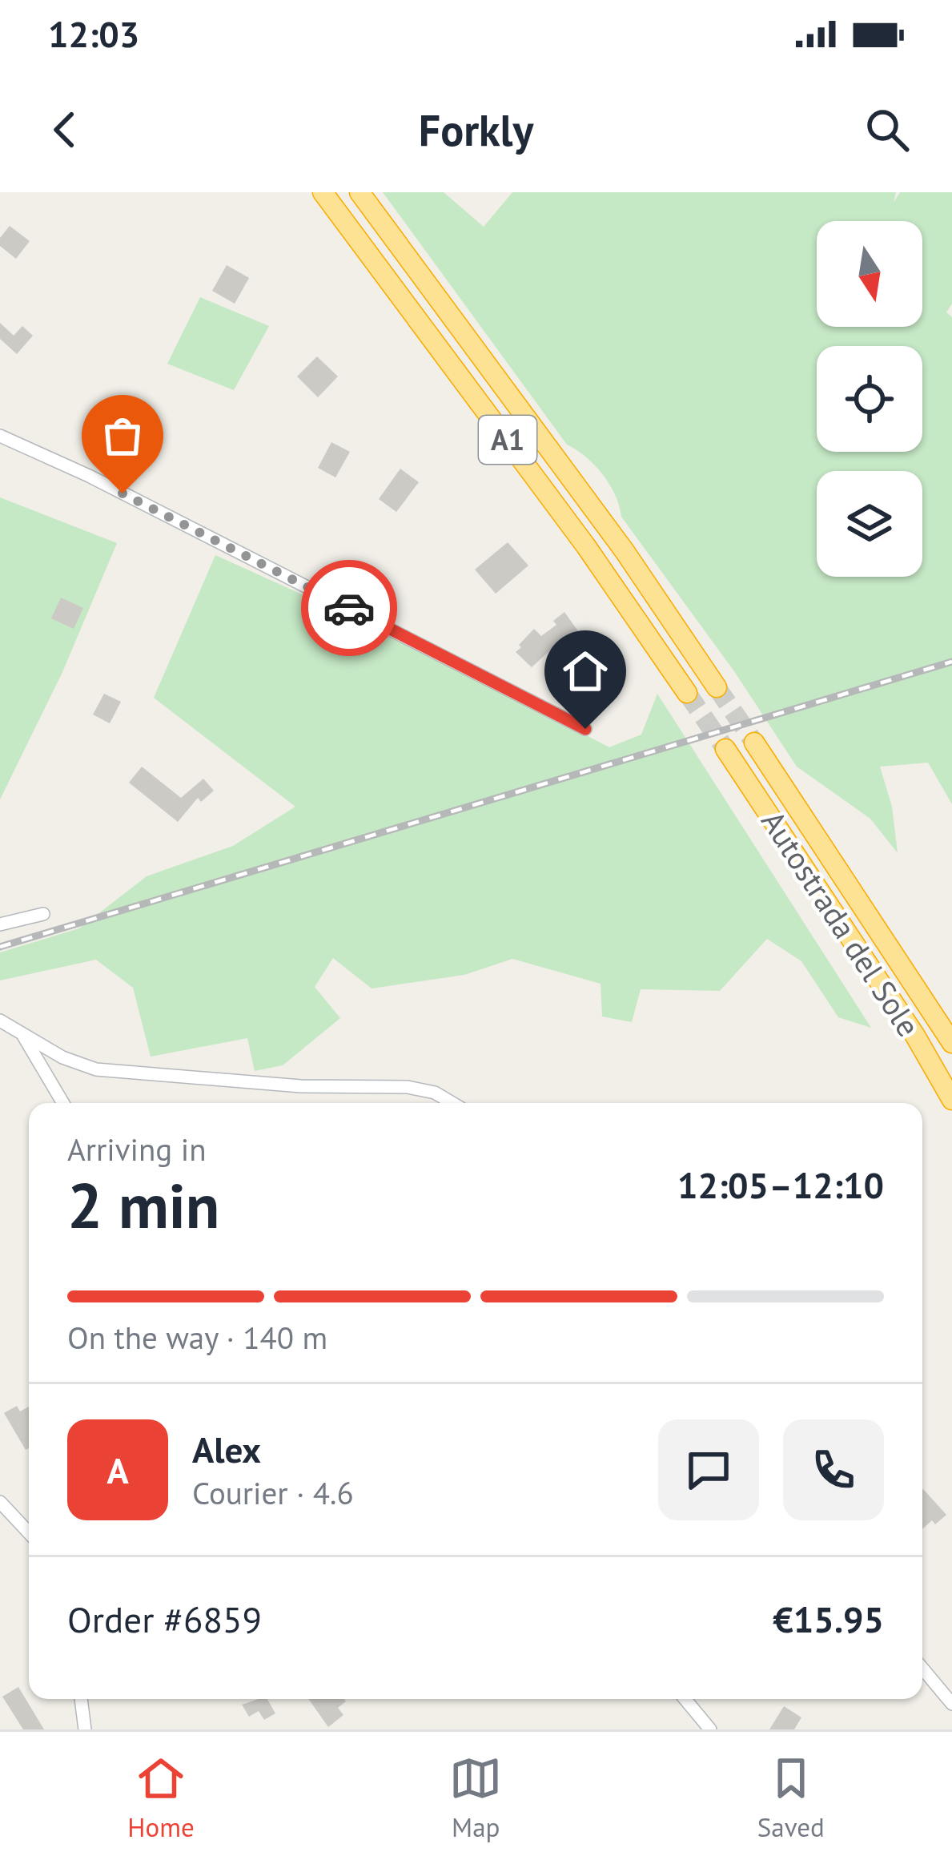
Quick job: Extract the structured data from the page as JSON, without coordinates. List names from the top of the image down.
{
  "streets": {
    "highway": ["A1", "Autostrada del Sole"]
  },
  "north": "bottom",
  "page": {
    "status": "12:03",
    "header": "Forkly",
    "heading": ["2 min", "Arriving in", "12:05–12:10"],
    "panel": [
      "Alex",
      "Courier · 4.6",
      "Order #6859",
      "€15.95"
    ],
    "bar": "On the way · 140 m",
    "round": "A",
    "tabs": ["Home", "Map", "Saved"]
  }
}
